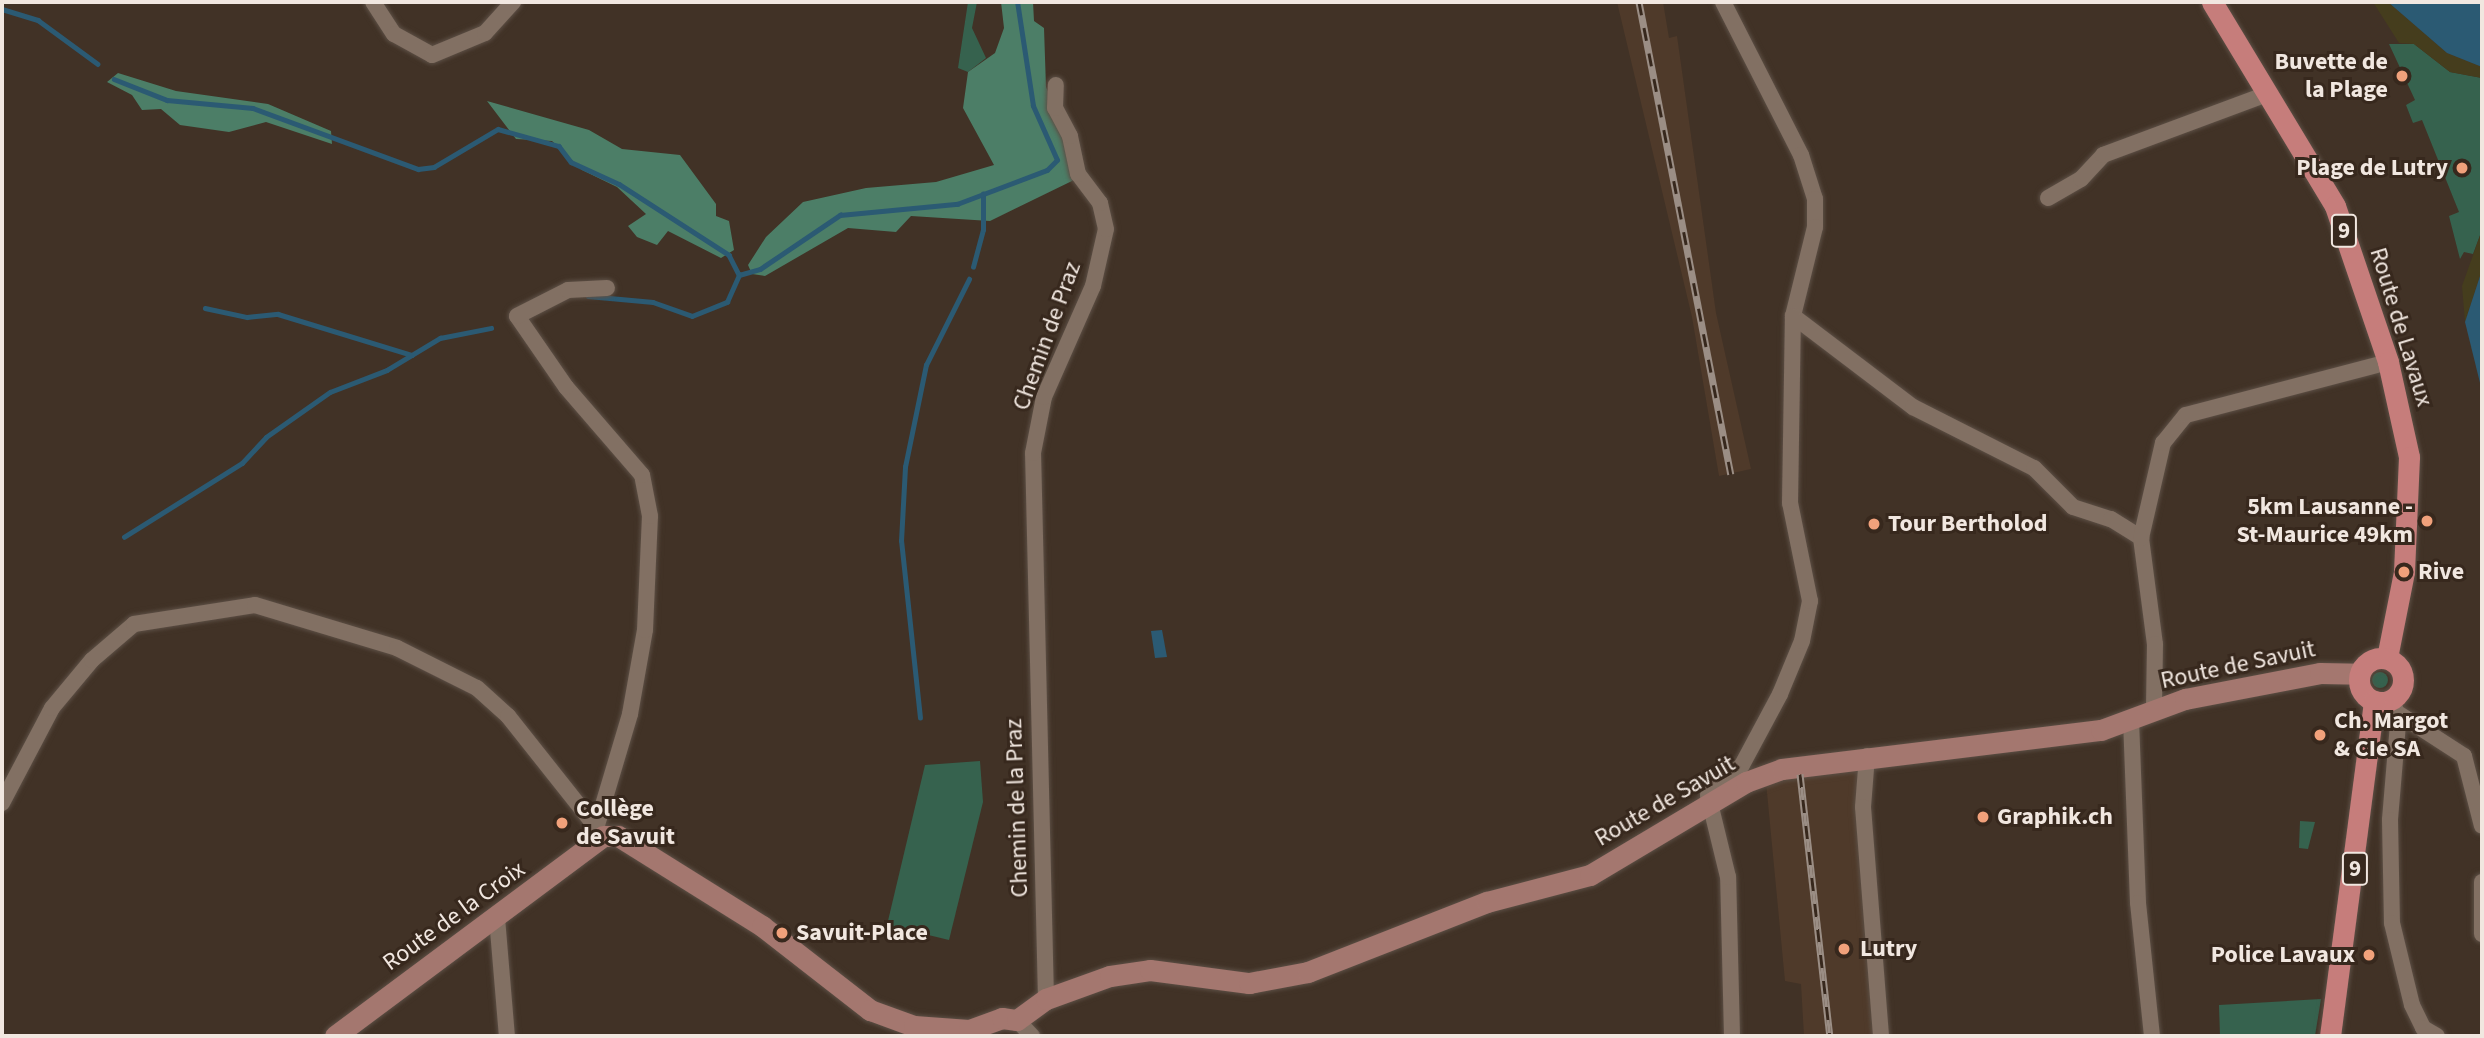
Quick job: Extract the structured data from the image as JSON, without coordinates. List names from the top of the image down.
{
  "streets": {
    "main road": ["9", "Route de Lavaux"],
    "street": [
      "Chemin de Praz",
      "Route de Savuit",
      "Chemin de la Praz",
      "Route de la Croix"
    ]
  },
  "crossings": [
    ["9", "Route de Lavaux"],
    ["9", "Route de Savuit"],
    ["Route de Lavaux", "Route de Savuit"],
    ["Chemin de Praz", "Chemin de la Praz"],
    ["Route de Savuit", "Chemin de la Praz"]
  ],
  "places": [
    "Buvette de la Plage",
    "Plage de Lutry",
    "5km Lausanne - St-Maurice 49km",
    "Tour Bertholod",
    "Rive",
    "Ch. Margot & CIe SA",
    "Graphik.ch",
    "Collège de Savuit",
    "Savuit-Place",
    "Lutry",
    "Police Lavaux"
  ]
}
